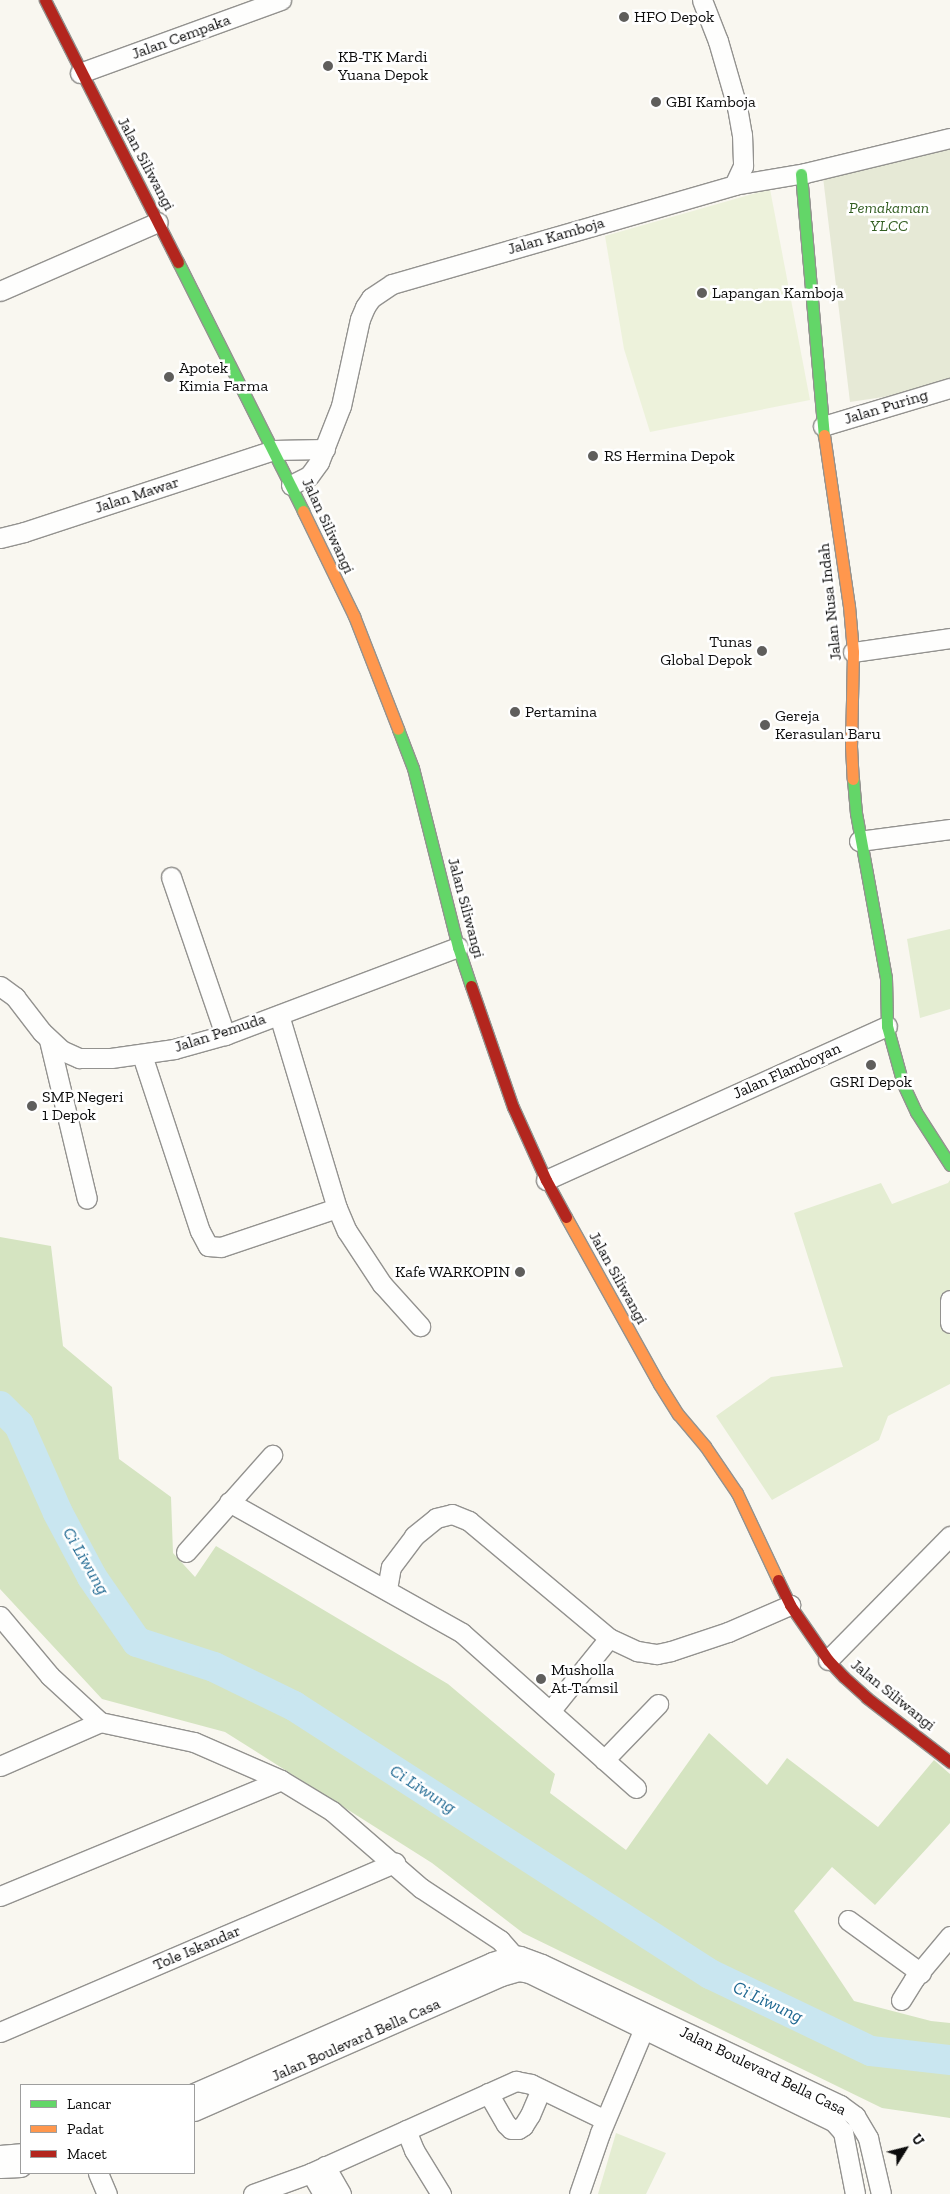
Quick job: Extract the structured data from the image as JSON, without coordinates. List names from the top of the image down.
{
  "streets": {
    "main road": ["Jalan Siliwangi", "Jalan Nusa Indah"],
    "street": [
      "Jalan Cempaka",
      "Jalan Kamboja",
      "Jalan Puring",
      "Jalan Mawar",
      "Jalan Pemuda",
      "Jalan Flamboyan",
      "Tole Iskandar",
      "Jalan Boulevard Bella Casa"
    ]
  },
  "crossings": [
    ["Jalan Cempaka", "Jalan Siliwangi"],
    ["Jalan Siliwangi", "Jalan Kamboja"],
    ["Jalan Siliwangi", "Jalan Mawar"],
    ["Jalan Siliwangi", "Jalan Pemuda"],
    ["Jalan Siliwangi", "Jalan Flamboyan"],
    ["Jalan Kamboja", "Jalan Mawar"],
    ["Jalan Kamboja", "Jalan Nusa Indah"],
    ["Jalan Puring", "Jalan Nusa Indah"],
    ["Jalan Nusa Indah", "Jalan Flamboyan"]
  ],
  "water": ["Ci Liwung"],
  "parks": ["Pemakaman YLCC"],
  "places": [
    "HFO Depok",
    "KB-TK Mardi Yuana Depok",
    "GBI Kamboja",
    "Lapangan Kamboja",
    "Apotek Kimia Farma",
    "RS Hermina Depok",
    "Tunas Global Depok",
    "Pertamina",
    "Gereja Kerasulan Baru",
    "GSRI Depok",
    "SMP Negeri 1 Depok",
    "Kafe WARKOPIN",
    "Musholla At-Tamsil"
  ],
  "legend": ["Lancar", "Padat", "Macet"],
  "north": "top right"
}
